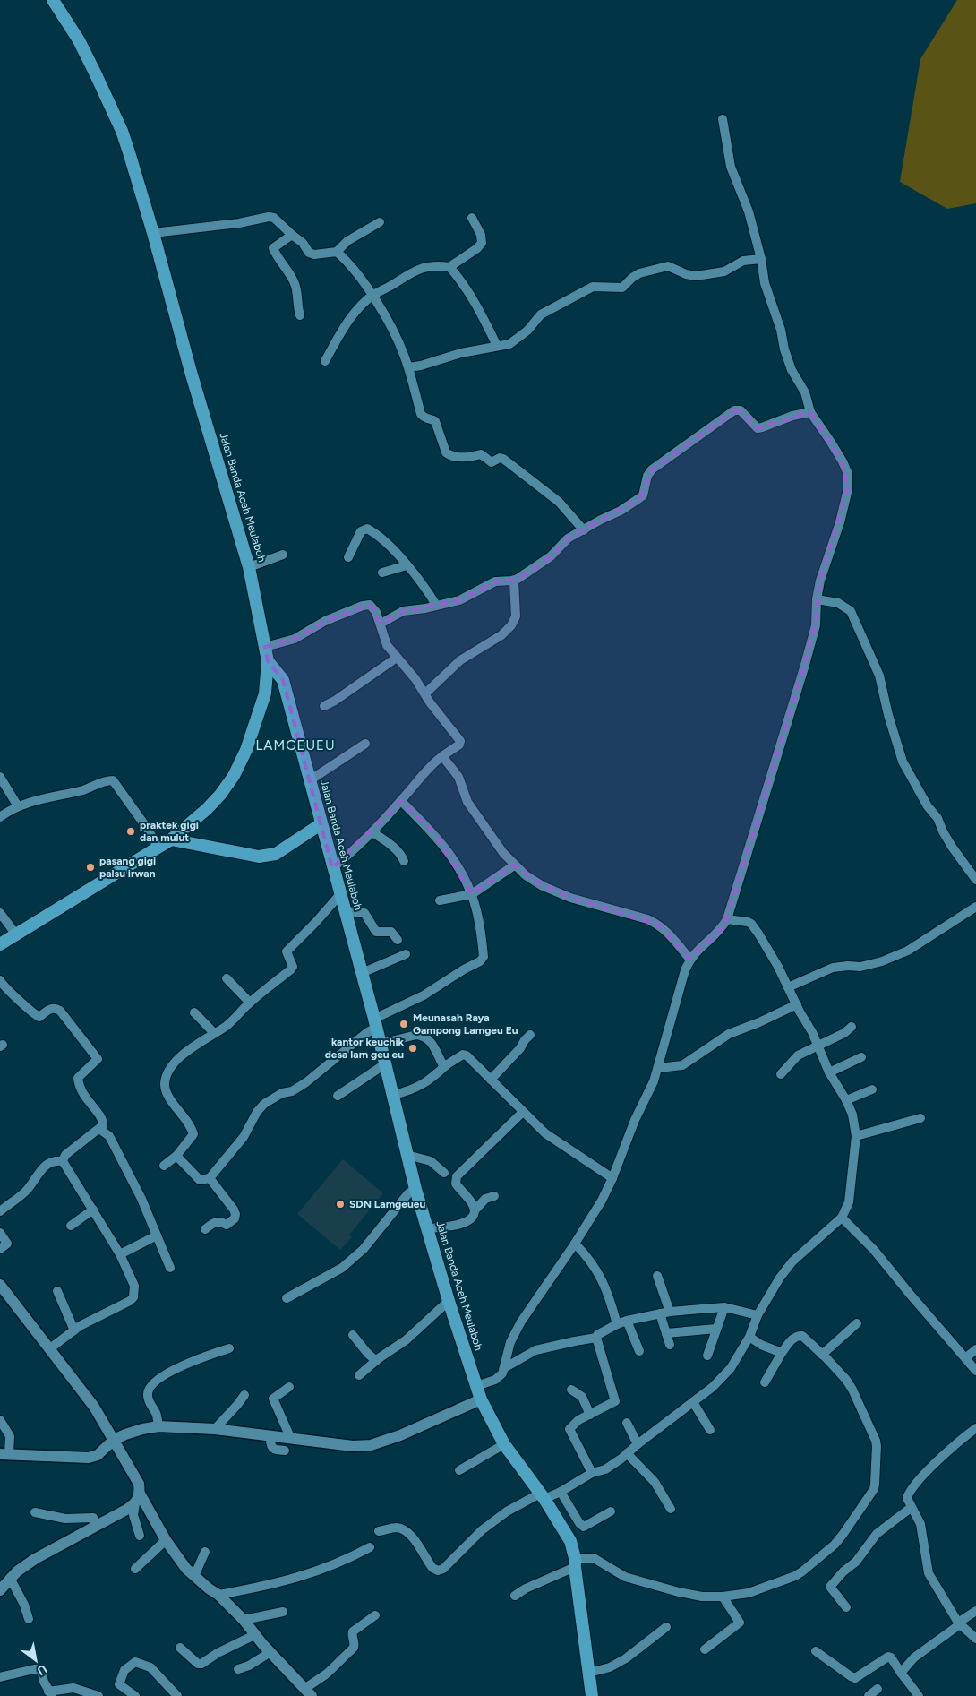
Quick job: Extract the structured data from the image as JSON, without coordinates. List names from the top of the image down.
{
  "streets": {
    "highway": ["Jalan Banda Aceh Meulaboh"]
  },
  "districts": ["LAMGEUEU"],
  "places": [
    "praktek gigi dan mulut",
    "pasang gigi palsu irwan",
    "Meunasah Raya Gampong Lamgeu Eu",
    "kantor keuchik desa lam geu eu",
    "SDN Lamgeueu"
  ],
  "north": "bottom right"
}
